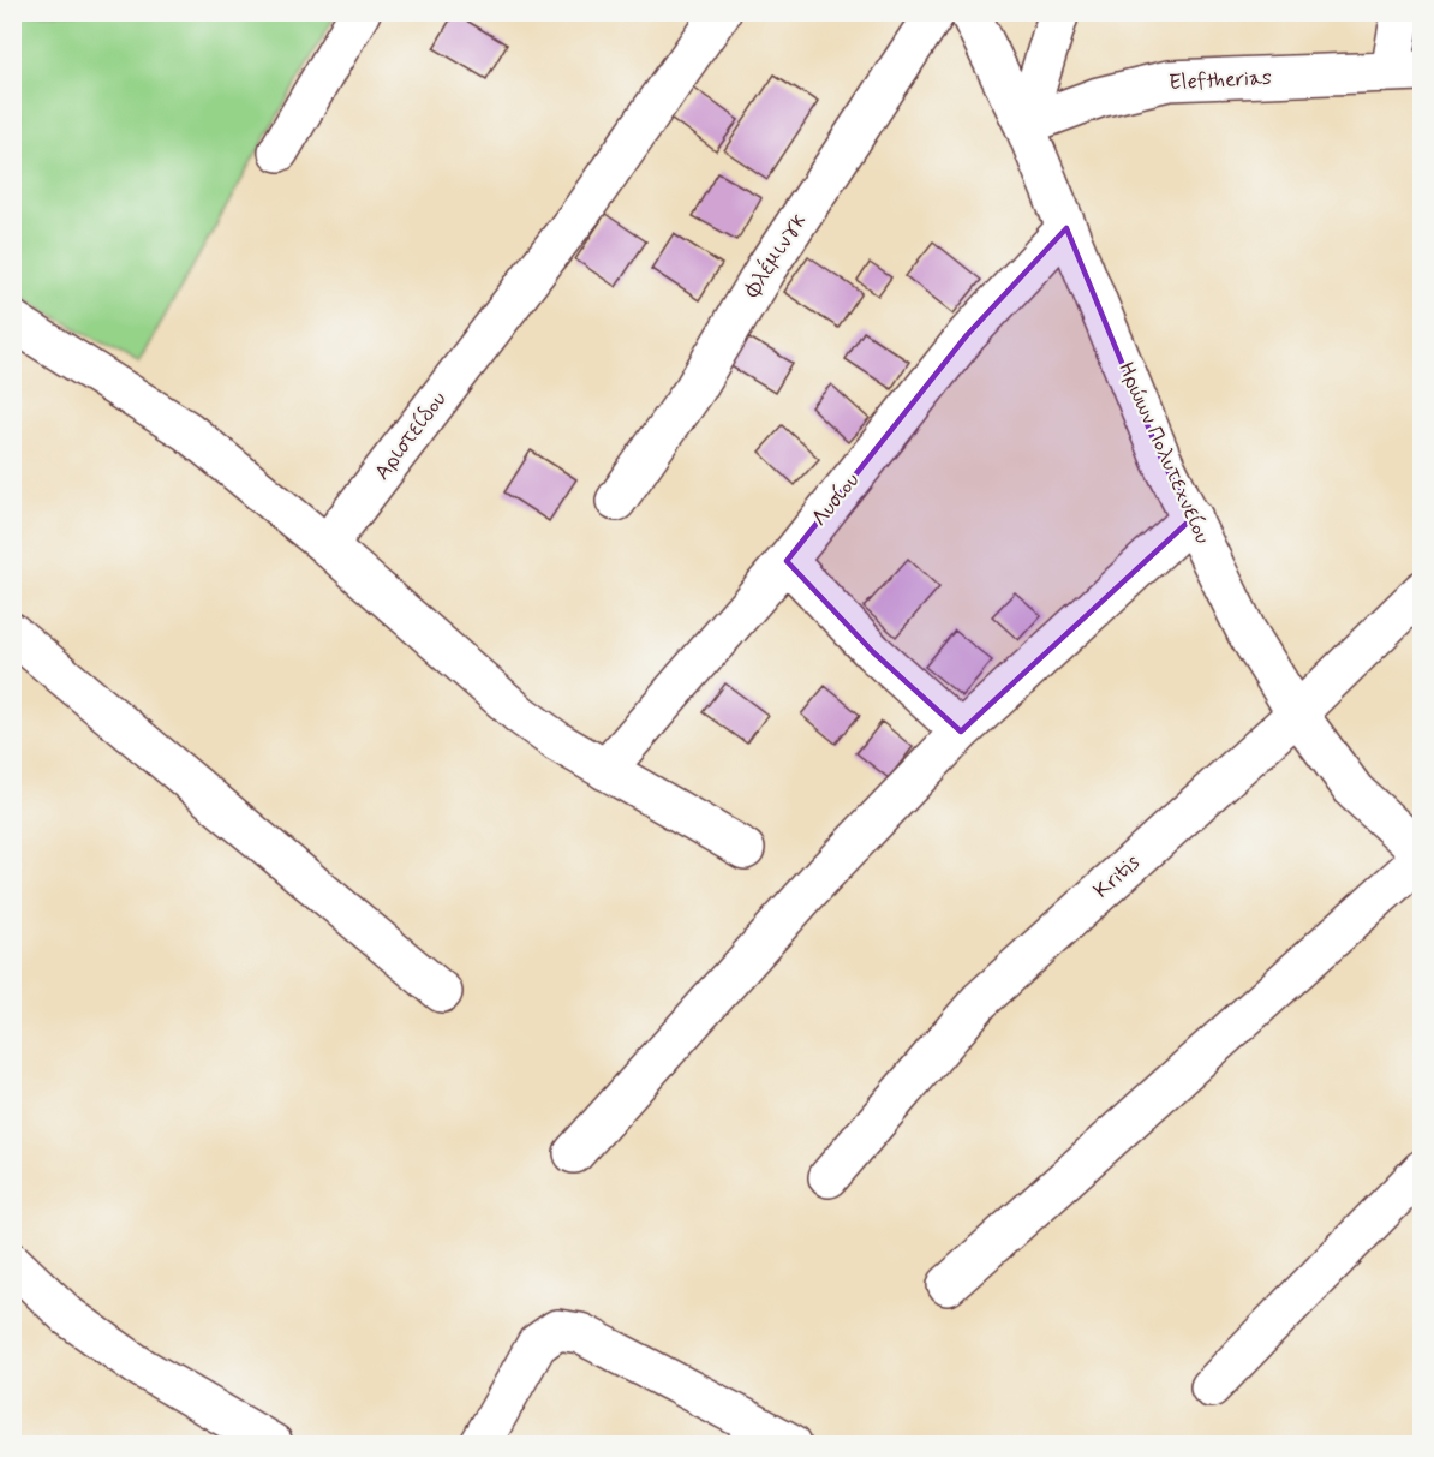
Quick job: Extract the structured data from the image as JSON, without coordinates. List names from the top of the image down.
{
  "streets": {
    "street": [
      "Eleftherias",
      "Φλέμινγκ",
      "Αριστείδου",
      "Ηρώων Πολυτεχνείου",
      "Λυσίου",
      "Kritis"
    ]
  },
  "crossings": [
    ["Eleftherias", "Ηρώων Πολυτεχνείου"],
    ["Ηρώων Πολυτεχνείου", "Λυσίου"],
    ["Ηρώων Πολυτεχνείου", "Kritis"]
  ]
}
